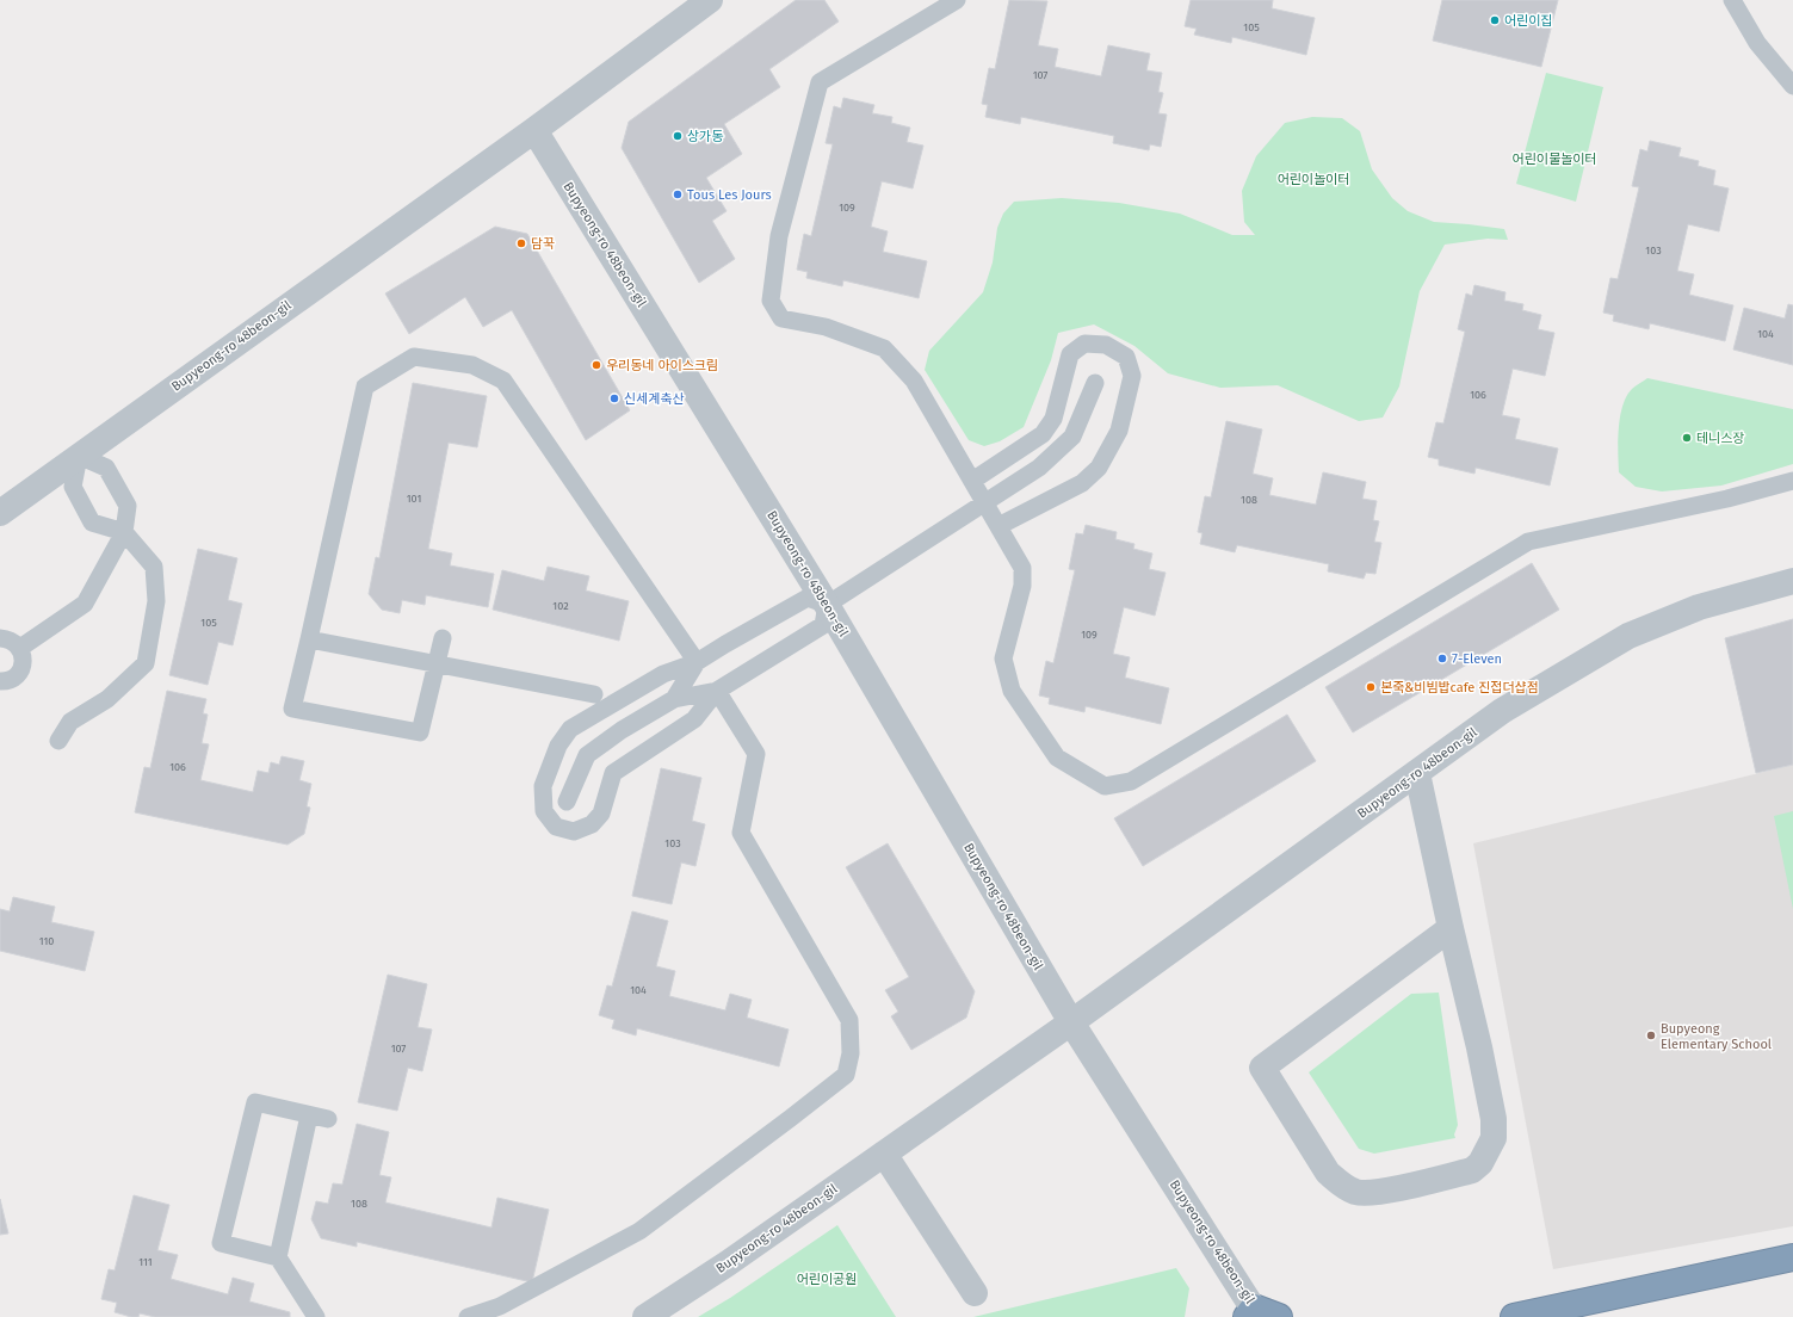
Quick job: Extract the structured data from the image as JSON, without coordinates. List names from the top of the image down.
{
  "streets": {
    "street": ["Bupyeong-ro 48beon-gil"]
  },
  "parks": ["어린이물놀이터", "어린이놀이터", "어린이공원"],
  "places": [
    "어린이집",
    "상가동",
    "Tous Les Jours",
    "담꾹",
    "우리동네 아이스크림",
    "신세계축산",
    "테니스장",
    "7-Eleven",
    "본죽&비빔밥cafe 진접더샵점",
    "Bupyeong Elementary School"
  ],
  "house_numbers": [
    "105",
    "107",
    "109",
    "103",
    "104",
    "106",
    "101",
    "108",
    "102",
    "105",
    "109",
    "106",
    "103",
    "110",
    "104",
    "107",
    "108",
    "111"
  ]
}
